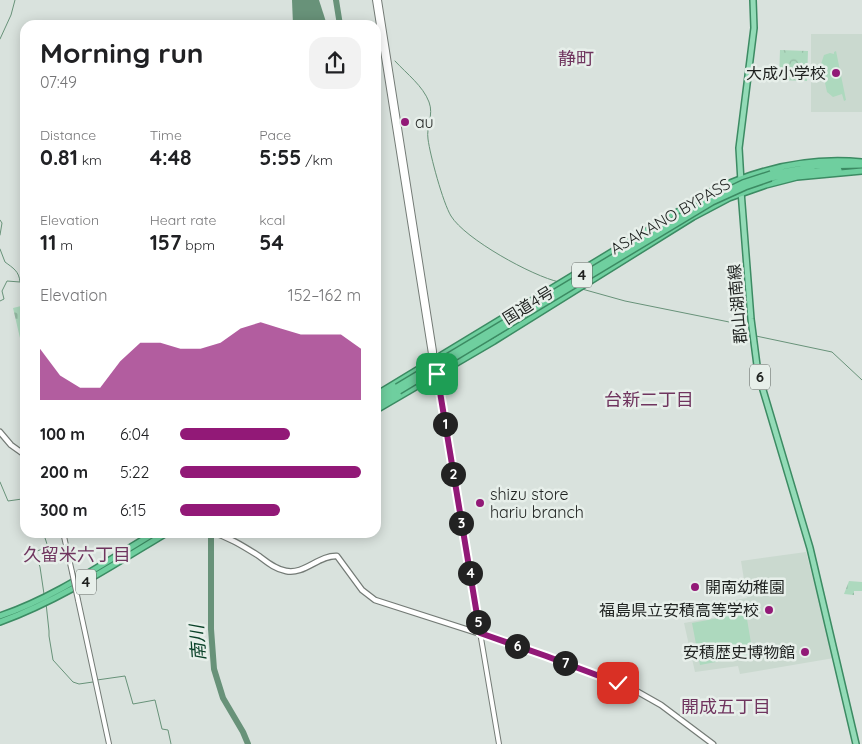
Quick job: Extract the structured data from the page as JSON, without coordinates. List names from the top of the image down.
{
  "streets": {
    "highway": ["ASAKANO BYPASS", "4", "国道4号"],
    "main road": ["郡山湖南線", "6"]
  },
  "crossings": [
    ["4", "郡山湖南線"],
    ["4", "国道4号"],
    ["郡山湖南線", "国道4号"]
  ],
  "districts": [
    "静町",
    "台新二丁目",
    "久留米六丁目",
    "開成五丁目"
  ],
  "water": ["南川"],
  "places": [
    "大成小学校",
    "au",
    "shizu store hariu branch",
    "開南幼稚園",
    "福島県立安積高等学校",
    "安積歴史博物館"
  ],
  "page": {
    "heading": ["Morning run", "07:49"],
    "stats": [
      ["Distance", "0.81 km"],
      ["Time", "4:48"],
      ["Pace", "5:55 /km"],
      ["Elevation", "11 m"],
      ["Heart rate", "157 bpm"],
      ["kcal", "54"]
    ],
    "chart": ["Elevation", "152–162 m"],
    "pins": [
      "1",
      "2",
      "3",
      "4",
      "5",
      "6",
      "7"
    ],
    "list": [
      {
        "name": "100 m",
        "note": "6:04"
      },
      {
        "name": "200 m",
        "note": "5:22"
      },
      {
        "name": "300 m",
        "note": "6:15"
      }
    ]
  }
}
